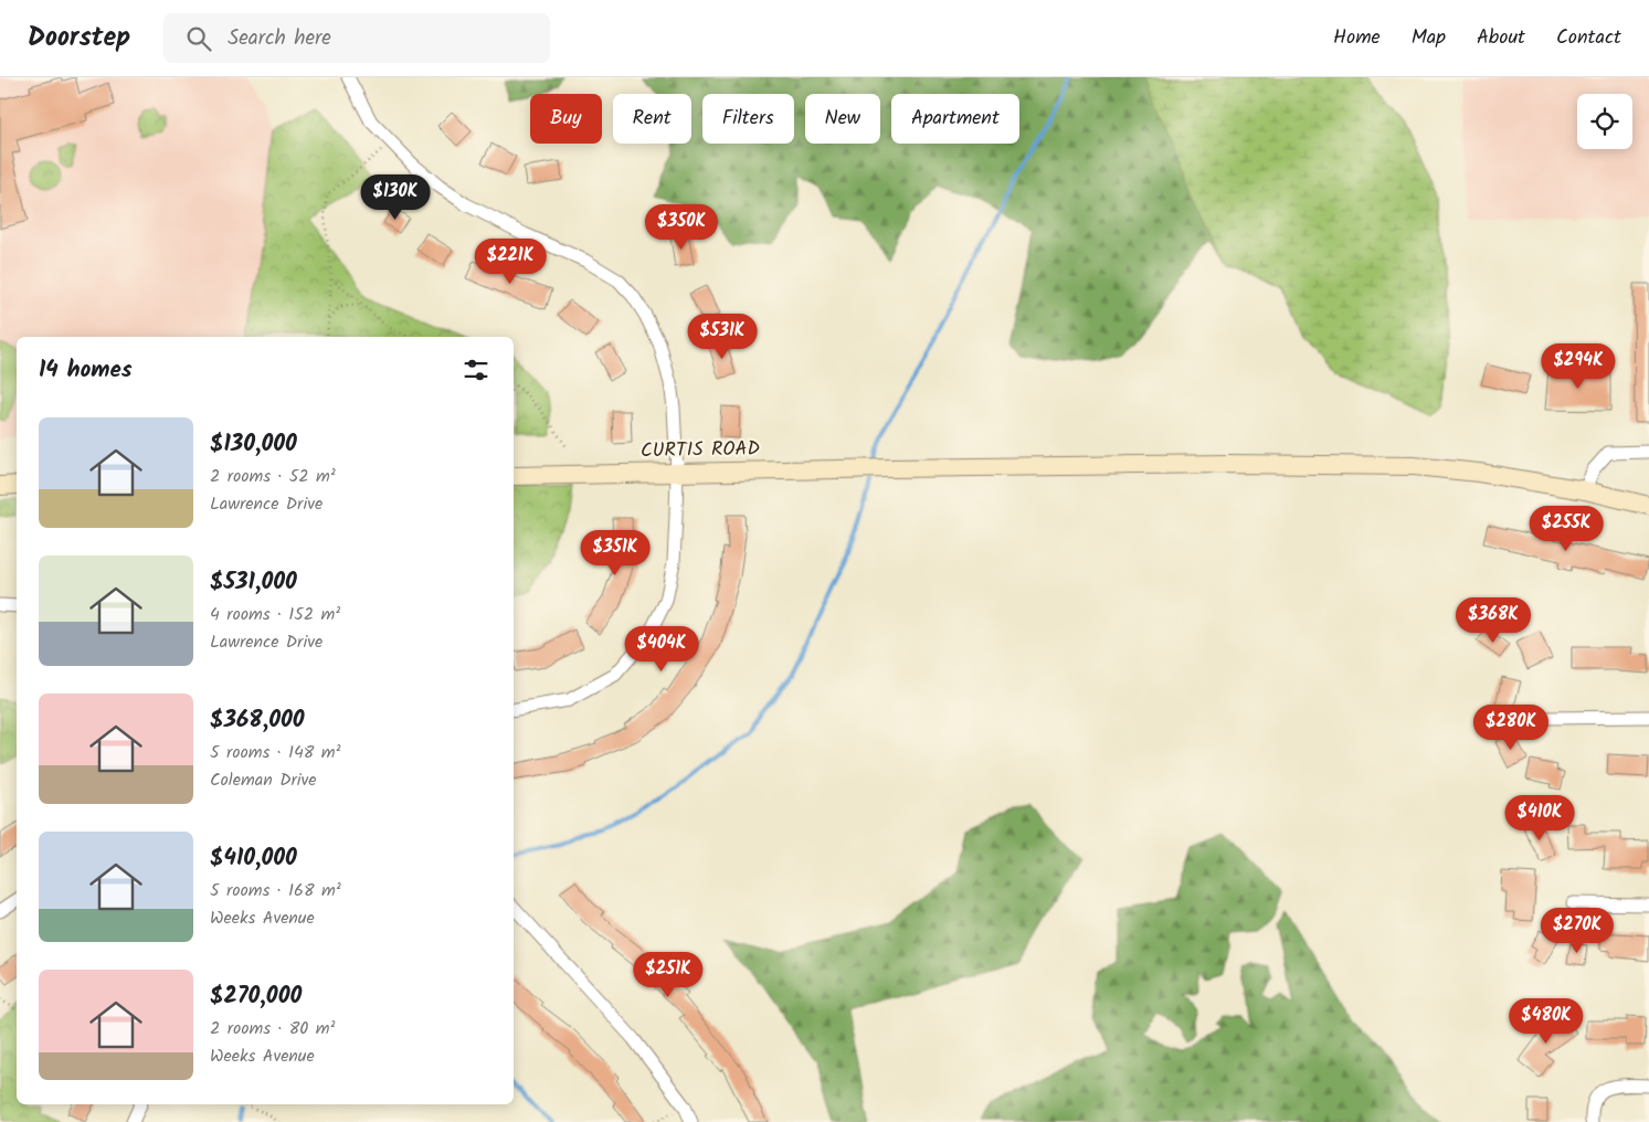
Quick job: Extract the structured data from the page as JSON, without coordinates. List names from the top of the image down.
{
  "streets": {
    "main road": ["CURTIS ROAD"]
  },
  "page": {
    "header": "Doorstep",
    "search": "Search here",
    "nav": [
      "Home",
      "Map",
      "About",
      "Contact"
    ],
    "chip": [
      "Buy",
      "Rent",
      "Filters",
      "New",
      "Apartment"
    ],
    "price": [
      "$130K",
      "$350K",
      "$221K",
      "$531K",
      "$294K",
      "$255K",
      "$351K",
      "$368K",
      "$404K",
      "$280K",
      "$410K",
      "$270K",
      "$251K",
      "$480K"
    ],
    "heading": "14 homes",
    "list": [
      {
        "name": "$130,000",
        "note": "2 rooms · 52 m² · Lawrence Drive"
      },
      {
        "name": "$531,000",
        "note": "4 rooms · 152 m² · Lawrence Drive"
      },
      {
        "name": "$368,000",
        "note": "5 rooms · 148 m² · Coleman Drive"
      },
      {
        "name": "$410,000",
        "note": "5 rooms · 168 m² · Weeks Avenue"
      },
      {
        "name": "$270,000",
        "note": "2 rooms · 80 m² · Weeks Avenue"
      }
    ]
  }
}
